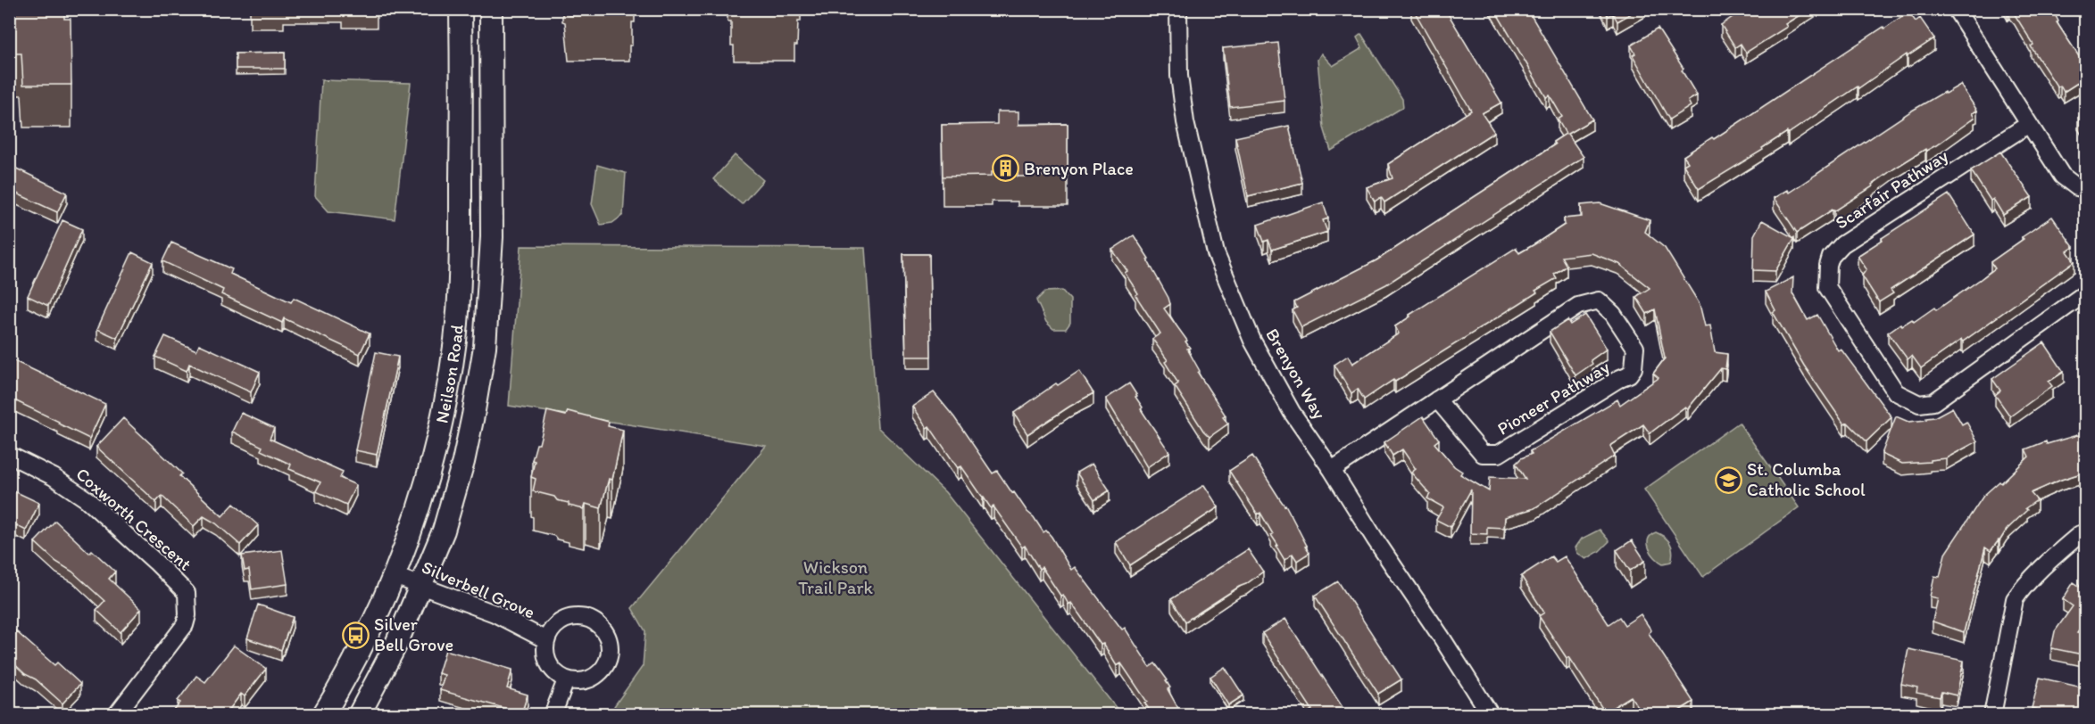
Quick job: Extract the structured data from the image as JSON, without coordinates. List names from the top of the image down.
{
  "streets": {
    "main road": ["Neilson Road"],
    "street": [
      "Scarfair Pathway",
      "Brenyon Way",
      "Pioneer Pathway",
      "Coxworth Crescent",
      "Silverbell Grove"
    ]
  },
  "crossings": [
    ["Brenyon Way", "Pioneer Pathway"],
    ["Neilson Road", "Silverbell Grove"]
  ],
  "parks": ["Wickson Trail Park"],
  "places": {
    "building": ["Brenyon Place"],
    "school or university": ["St. Columba Catholic School"],
    "bus stop": ["Silver Bell Grove"]
  }
}
